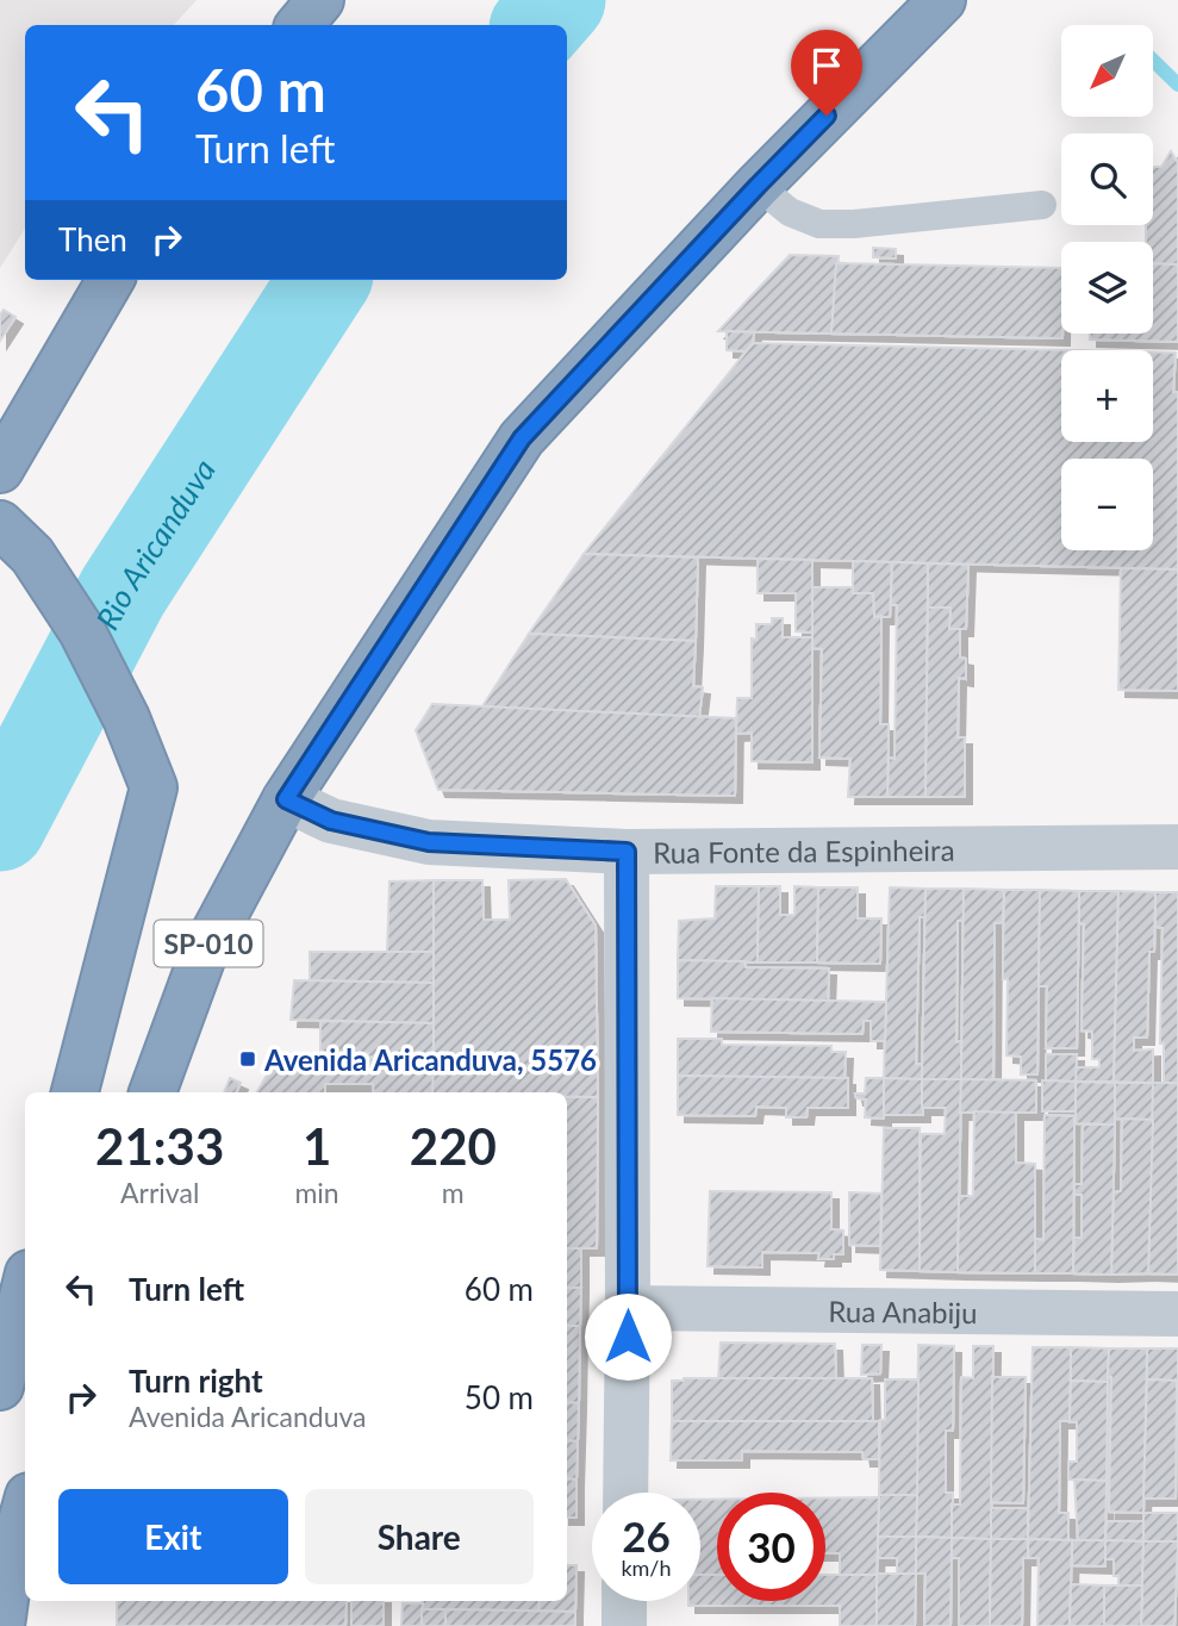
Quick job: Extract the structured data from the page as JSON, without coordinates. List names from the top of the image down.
{
  "streets": {
    "highway": ["SP-010"],
    "street": ["Rua Fonte da Espinheira", "Rua Anabiju"]
  },
  "crossings": [
    ["Rua Fonte da Espinheira", "SP-010"]
  ],
  "water": ["Rio Aricanduva"],
  "places": {
    "transit": ["Avenida Aricanduva, 5576"]
  },
  "north": "bottom left",
  "page": {
    "map_buttons": ["+", "−"],
    "turn": ["60 m", "Turn left"],
    "then": "Then",
    "eta": [
      "21:33",
      "Arrival",
      "1",
      "min",
      "220",
      "m"
    ],
    "list": [
      {
        "name": "Turn left",
        "value": "60 m"
      },
      {
        "name": "Turn right",
        "note": "Avenida Aricanduva",
        "value": "50 m"
      }
    ],
    "buttons": ["Exit", "Share"],
    "speed": "26 km/h",
    "limit": "30"
  }
}
